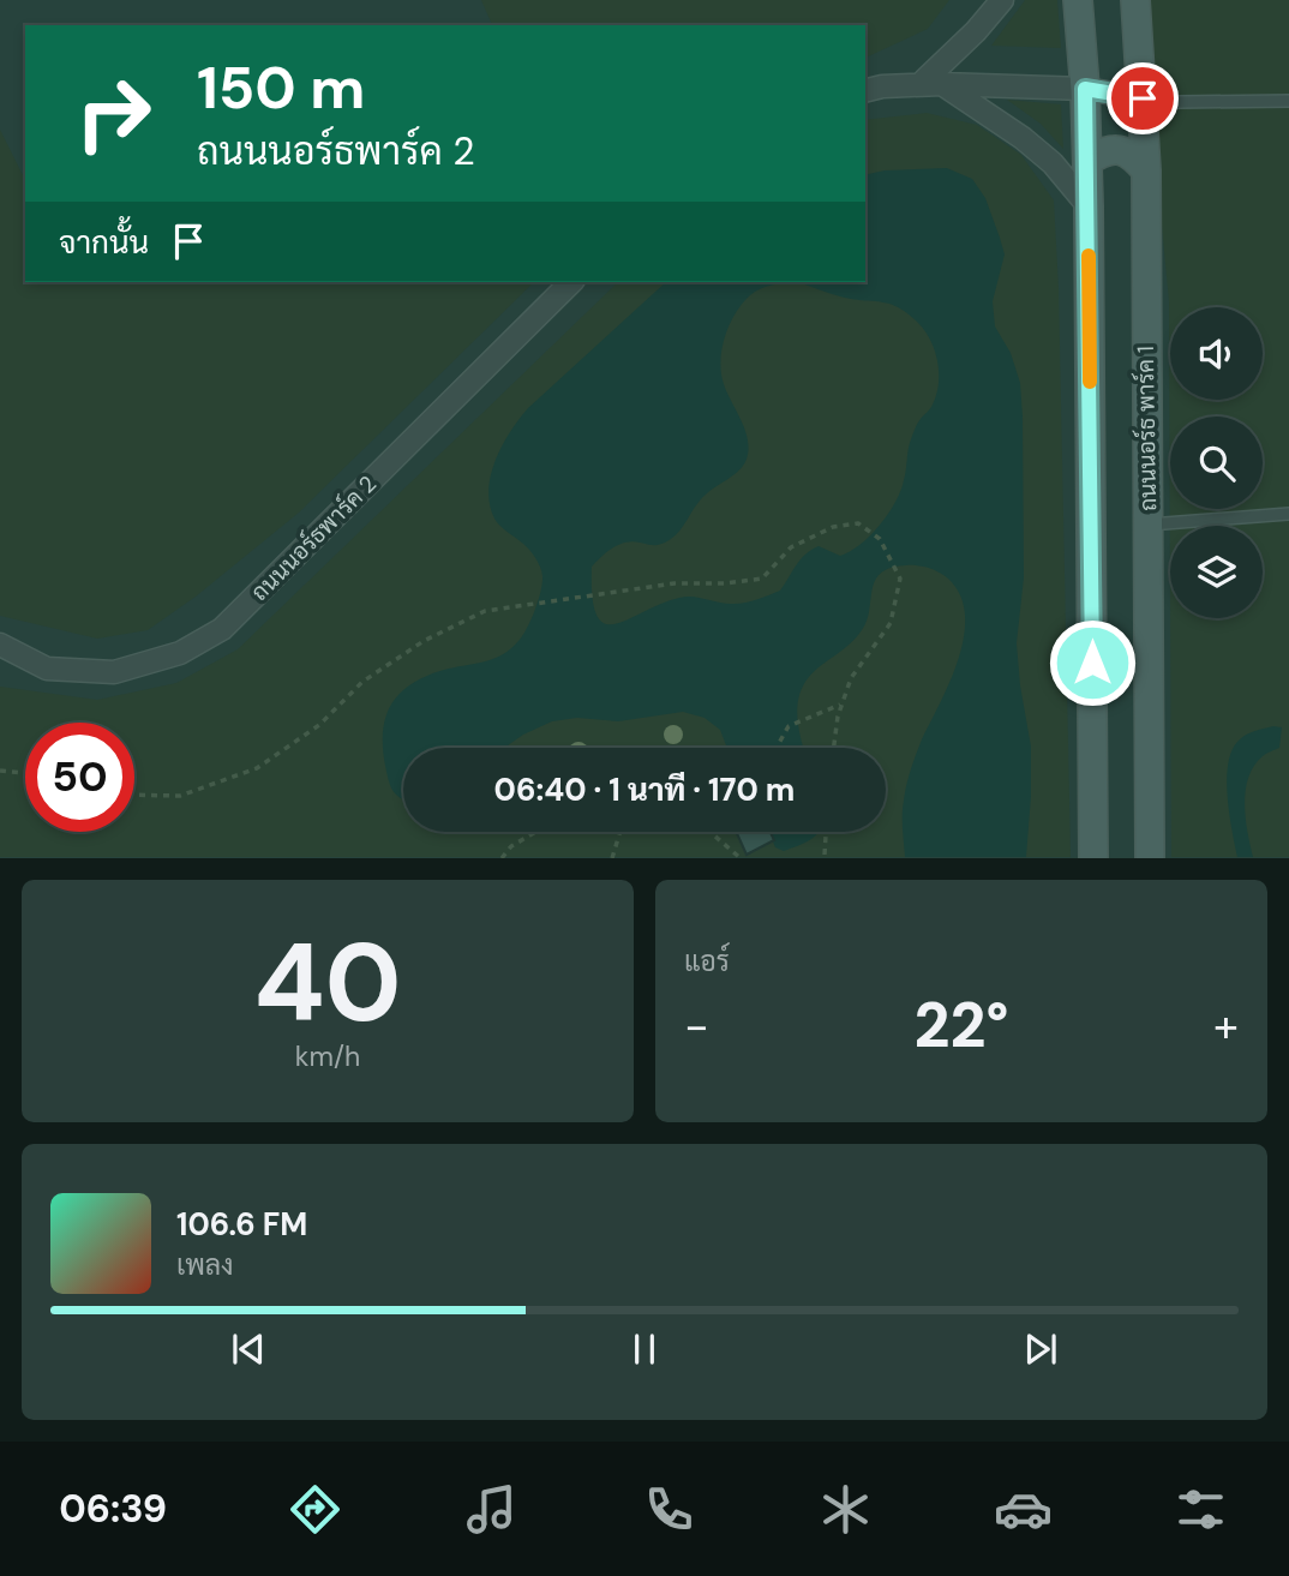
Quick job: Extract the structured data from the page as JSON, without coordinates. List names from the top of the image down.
{
  "streets": {
    "main road": ["ถนนนอร์ธ พาร์ค 1"],
    "street": ["ถนนนอร์ธพาร์ค 2"]
  },
  "page": {
    "turn": ["150 m", "ถนนนอร์ธพาร์ค 2"],
    "then": "จากนั้น",
    "limit": "50",
    "trip": "06:40 · 1 นาที · 170 m",
    "tile": [
      ["40", "km/h"],
      "แอร์"
    ],
    "heat": ["−", "22°", "+"],
    "song": ["106.6 FM", "เพลง"],
    "tabs": "06:39"
  }
}
